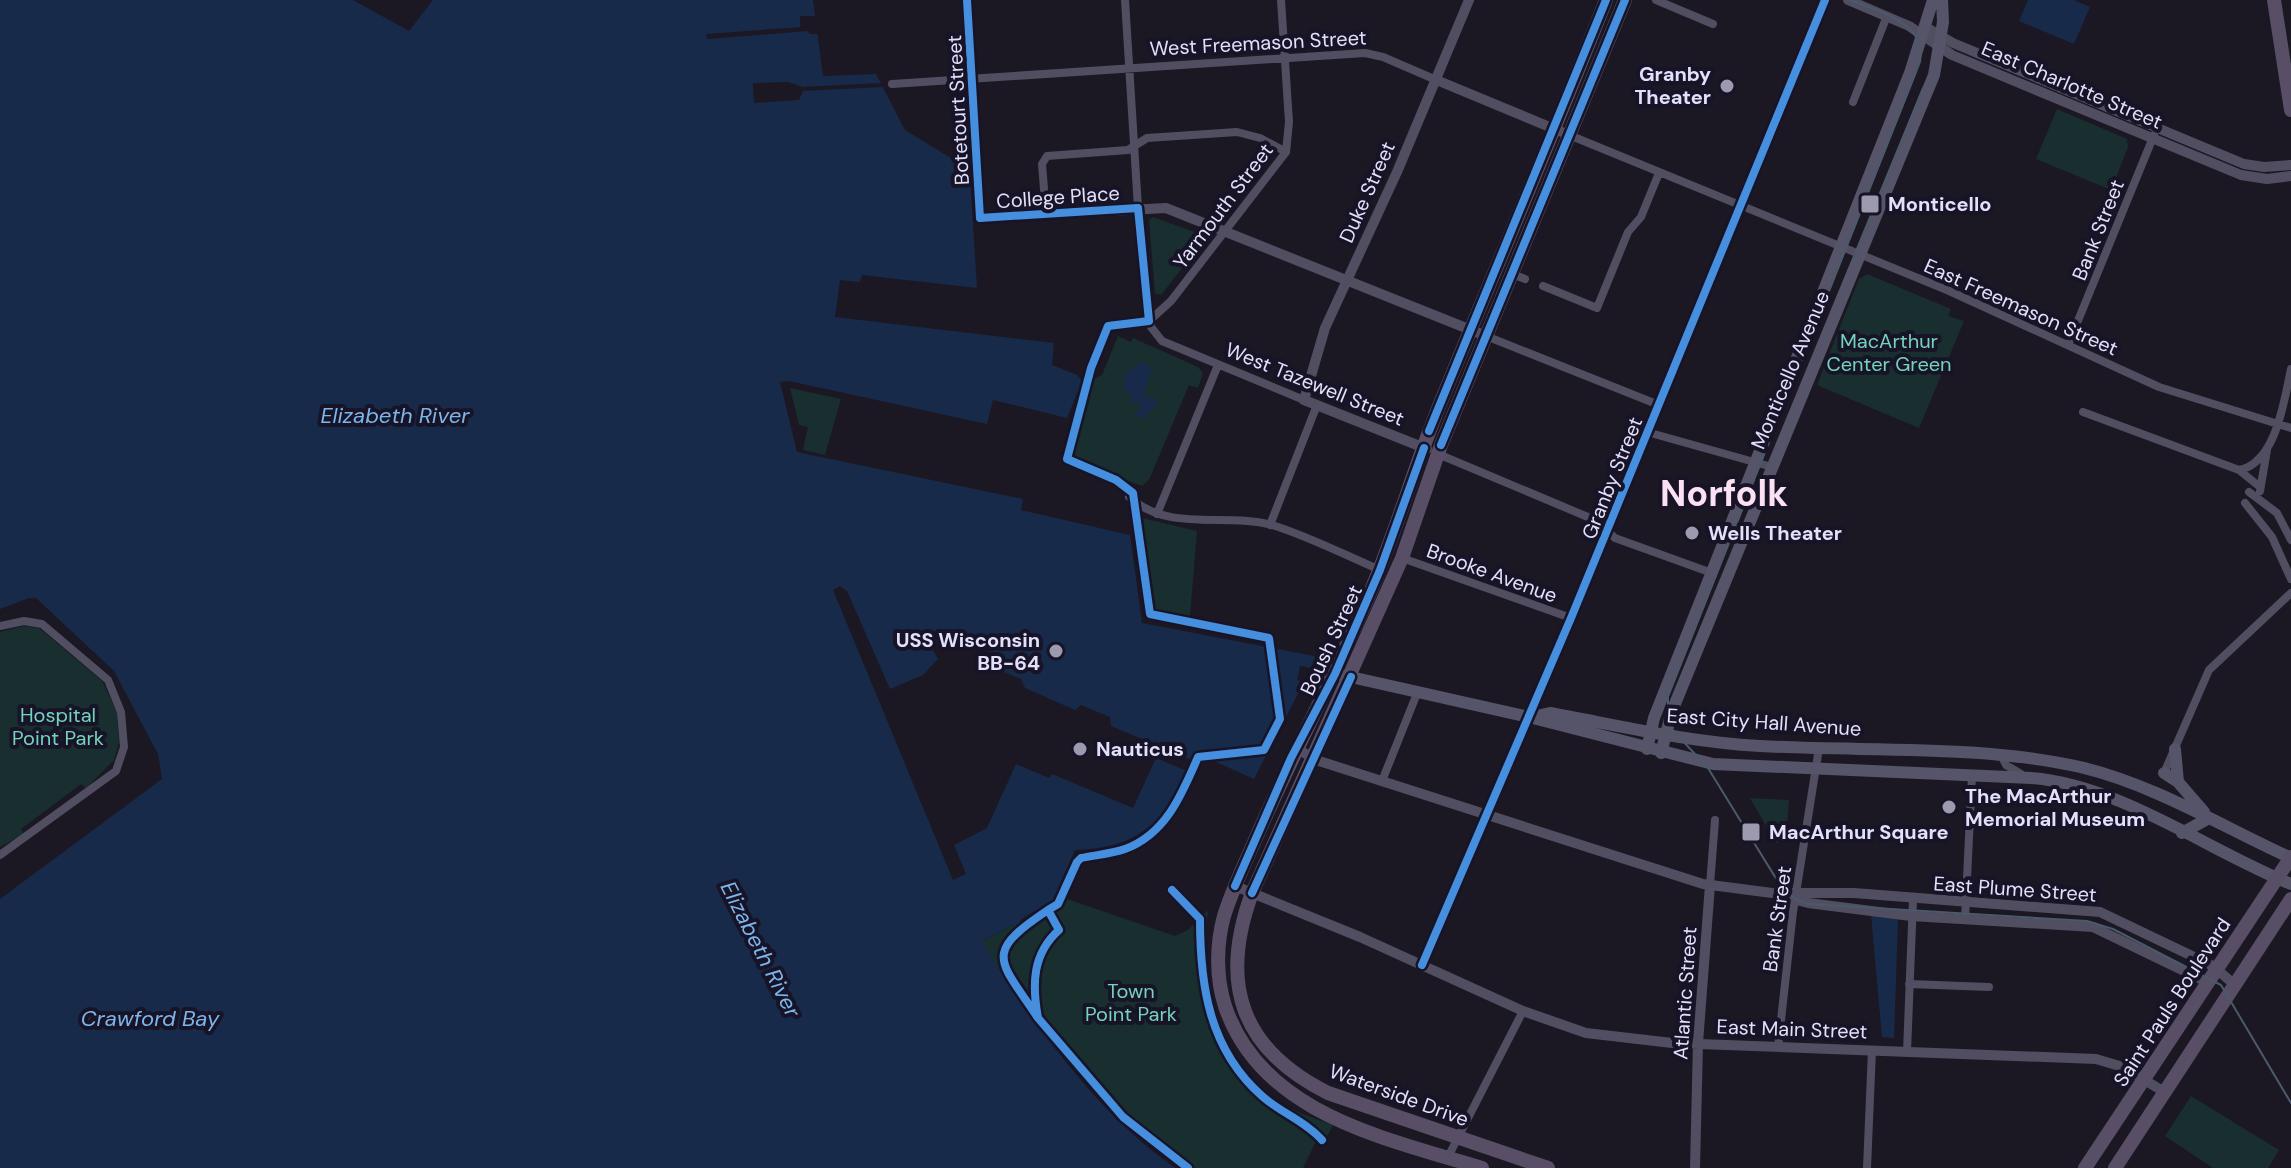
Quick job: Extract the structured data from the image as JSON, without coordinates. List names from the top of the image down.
{
  "streets": {
    "main road": [
      "Monticello Avenue",
      "Boush Street",
      "East City Hall Avenue",
      "Saint Pauls Boulevard",
      "Waterside Drive"
    ],
    "street": [
      "West Freemason Street",
      "East Charlotte Street",
      "Botetourt Street",
      "Duke Street",
      "College Place",
      "Yarmouth Street",
      "Bank Street",
      "East Freemason Street",
      "West Tazewell Street",
      "Granby Street",
      "Brooke Avenue",
      "East Plume Street",
      "Atlantic Street",
      "East Main Street"
    ]
  },
  "crossings": [
    ["West Freemason Street", "Botetourt Street"],
    ["West Freemason Street", "Duke Street"],
    ["West Freemason Street", "Yarmouth Street"],
    ["West Freemason Street", "East Freemason Street"],
    ["West Freemason Street", "Granby Street"],
    ["West Freemason Street", "Boush Street"],
    ["East Charlotte Street", "Bank Street"],
    ["East Charlotte Street", "Monticello Avenue"],
    ["Botetourt Street", "College Place"],
    ["Duke Street", "College Place"],
    ["Duke Street", "West Tazewell Street"],
    ["College Place", "Yarmouth Street"],
    ["College Place", "Granby Street"],
    ["College Place", "Boush Street"],
    ["Yarmouth Street", "West Tazewell Street"],
    ["Bank Street", "East Freemason Street"],
    ["Bank Street", "East City Hall Avenue"],
    ["Bank Street", "East Plume Street"],
    ["Bank Street", "East Main Street"],
    ["East Freemason Street", "Monticello Avenue"],
    ["East Freemason Street", "Granby Street"],
    ["Monticello Avenue", "West Tazewell Street"],
    ["Monticello Avenue", "East City Hall Avenue"],
    ["West Tazewell Street", "Granby Street"],
    ["West Tazewell Street", "Boush Street"],
    ["Granby Street", "Brooke Avenue"],
    ["Granby Street", "East City Hall Avenue"],
    ["Granby Street", "East Plume Street"],
    ["Granby Street", "East Main Street"],
    ["Brooke Avenue", "Boush Street"],
    ["Boush Street", "East Plume Street"],
    ["Boush Street", "East Main Street"],
    ["Boush Street", "Waterside Drive"],
    ["East City Hall Avenue", "Saint Pauls Boulevard"],
    ["East Plume Street", "Atlantic Street"],
    ["East Plume Street", "Saint Pauls Boulevard"],
    ["Atlantic Street", "East Main Street"],
    ["Saint Pauls Boulevard", "East Main Street"],
    ["East Main Street", "Waterside Drive"]
  ],
  "districts": ["Norfolk"],
  "water": ["Elizabeth River", "Crawford Bay"],
  "parks": ["MacArthur Center Green", "Hospital Point Park", "Town Point Park"],
  "places": {
    "other": [
      "Granby Theater",
      "Wells Theater",
      "USS Wisconsin BB-64",
      "Nauticus",
      "The MacArthur Memorial Museum"
    ],
    "transit": ["Monticello", "MacArthur Square"]
  }
}
